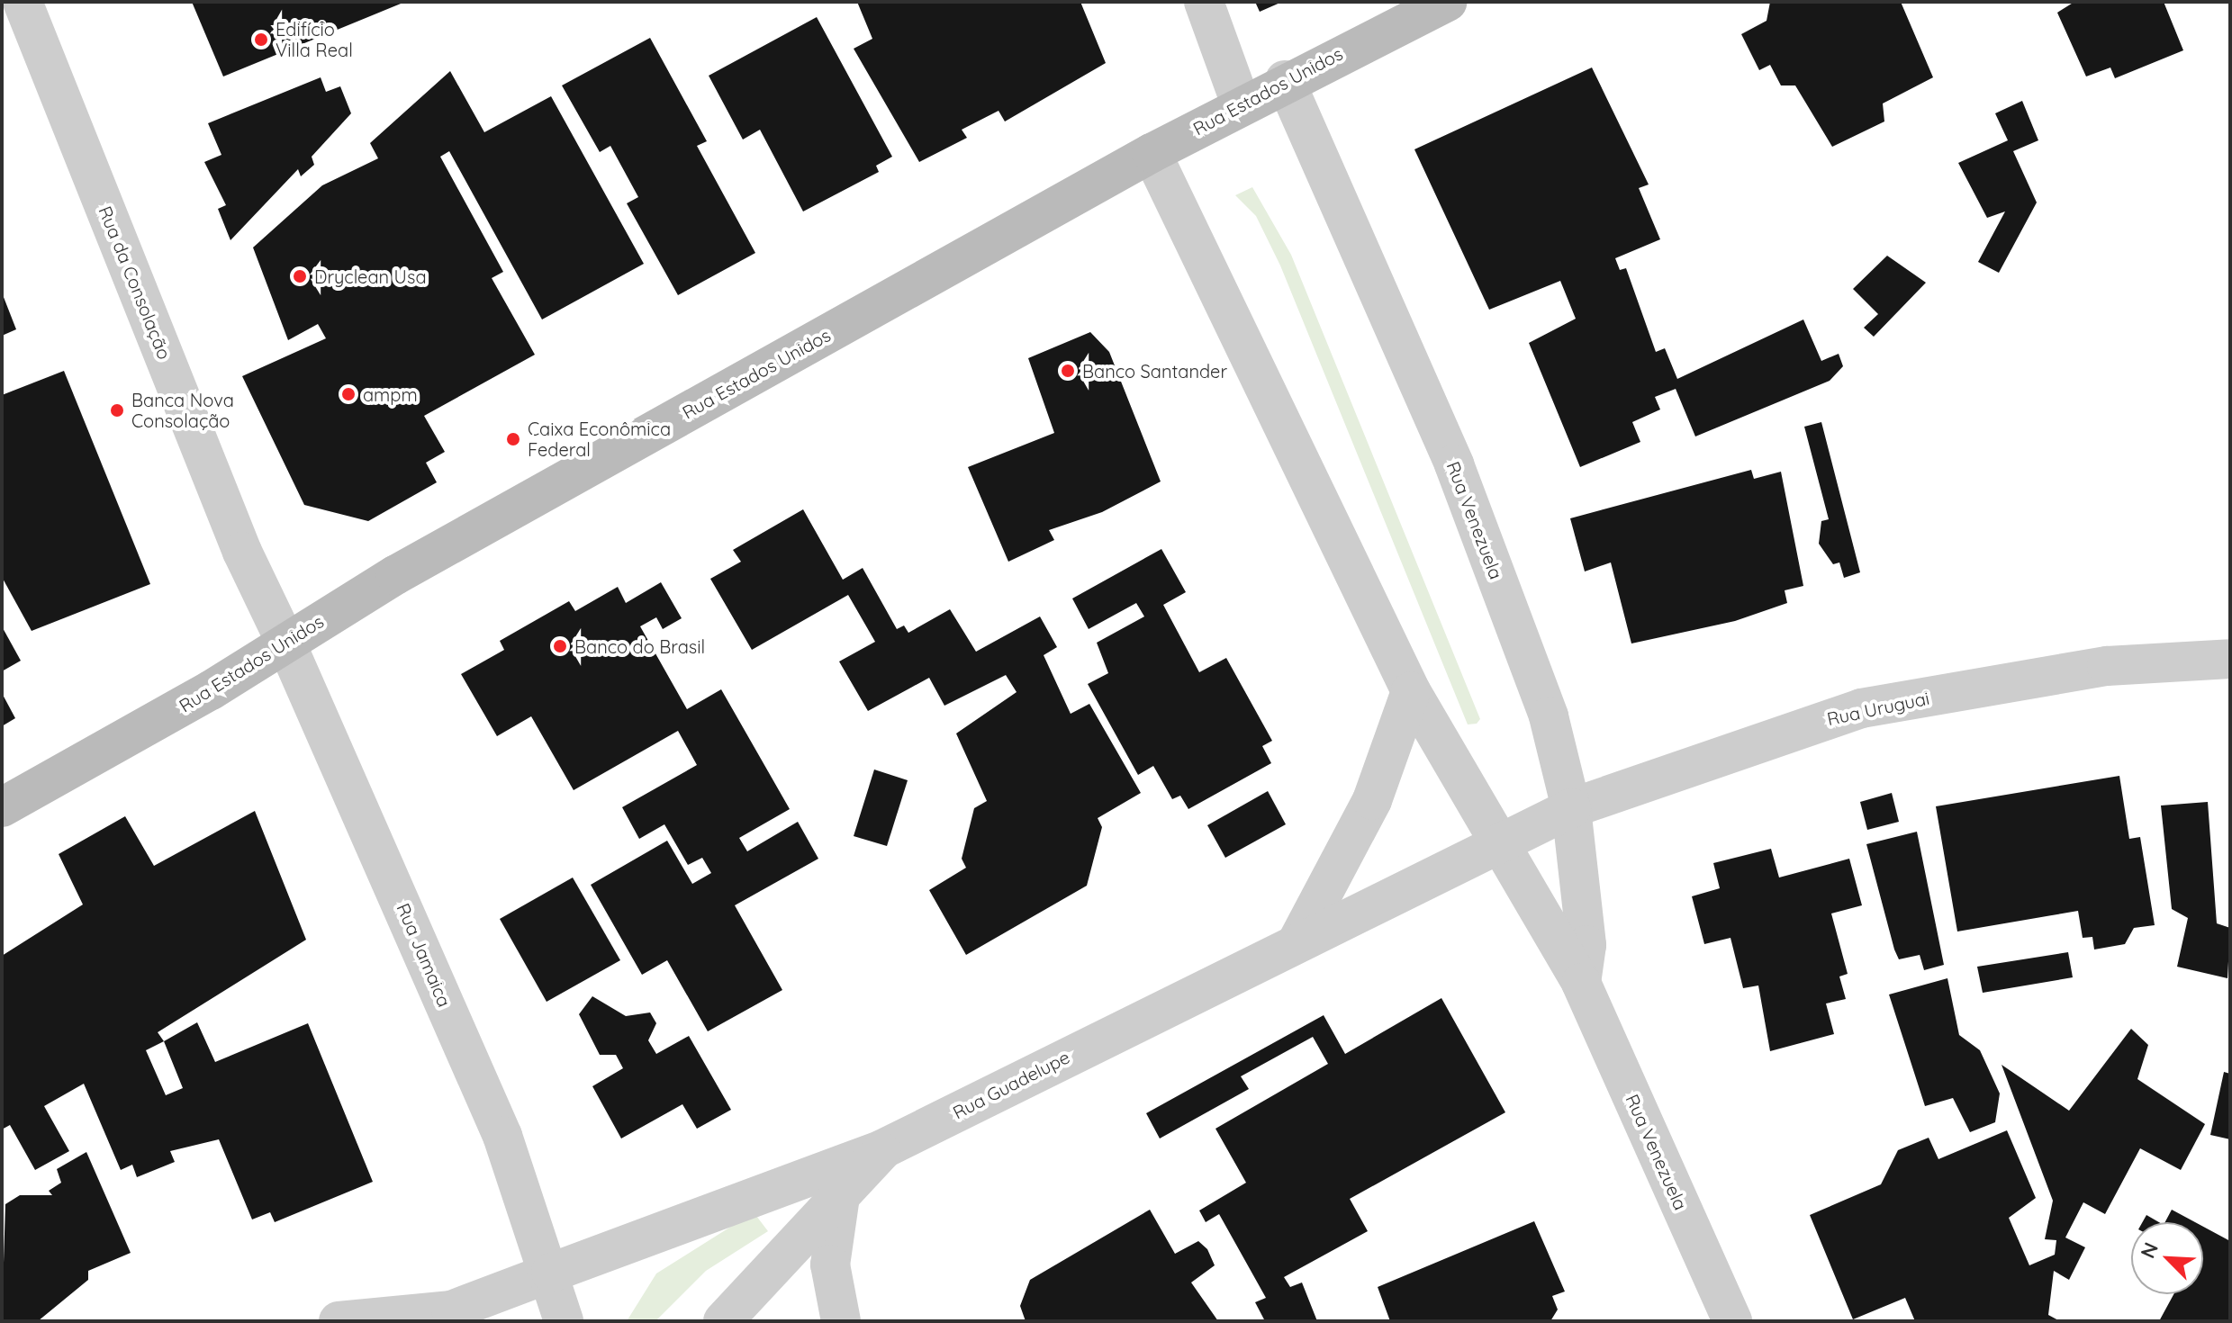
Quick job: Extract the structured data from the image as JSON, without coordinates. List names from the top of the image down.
{
  "streets": {
    "main road": ["Rua Estados Unidos"],
    "street": [
      "Rua da Consolação",
      "Rua Venezuela",
      "Rua Uruguai",
      "Rua Jamaica",
      "Rua Guadelupe"
    ]
  },
  "crossings": [
    ["Rua Estados Unidos", "Rua da Consolação"],
    ["Rua Estados Unidos", "Rua Venezuela"],
    ["Rua Estados Unidos", "Rua Jamaica"],
    ["Rua da Consolação", "Rua Jamaica"],
    ["Rua Venezuela", "Rua Uruguai"],
    ["Rua Venezuela", "Rua Guadelupe"],
    ["Rua Uruguai", "Rua Guadelupe"],
    ["Rua Jamaica", "Rua Guadelupe"]
  ],
  "places": [
    "Edifício Villa Real",
    "Dryclean Usa",
    "Banco Santander",
    "ampm",
    "Banca Nova Consolação",
    "Caixa Econômica Federal",
    "Banco do Brasil"
  ],
  "north": "top left"
}
